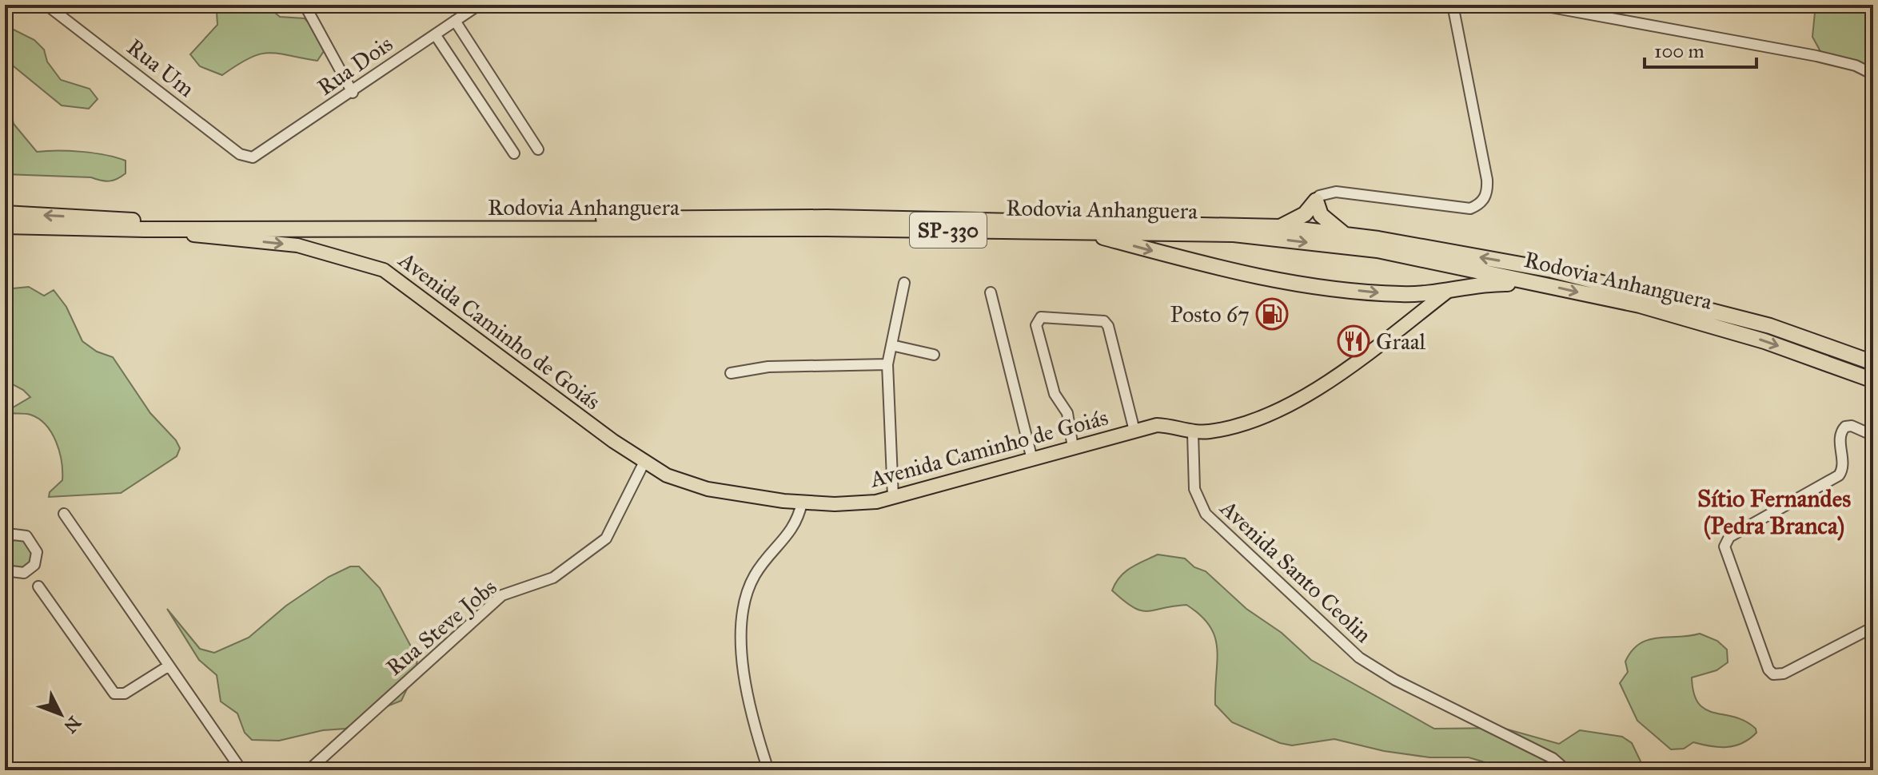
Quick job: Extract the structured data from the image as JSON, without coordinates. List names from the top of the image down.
{
  "streets": {
    "highway": ["Rodovia Anhanguera", "SP-330"],
    "main road": ["Avenida Caminho de Goiás"],
    "street": [
      "Rua Dois",
      "Rua Um",
      "Avenida Santo Ceolin",
      "Rua Steve Jobs"
    ]
  },
  "crossings": [
    ["Rua Dois", "Rua Um"],
    ["Rodovia Anhanguera", "Avenida Caminho de Goiás"],
    ["Avenida Caminho de Goiás", "Avenida Santo Ceolin"],
    ["Avenida Caminho de Goiás", "Rua Steve Jobs"]
  ],
  "one_way": ["Avenida Caminho de Goiás"],
  "districts": ["Sítio Fernandes (Pedra Branca)"],
  "places": {
    "fuel station": ["Posto 67"],
    "restaurant": ["Graal"]
  },
  "scale_bar": "100 m",
  "north": "bottom right"
}
